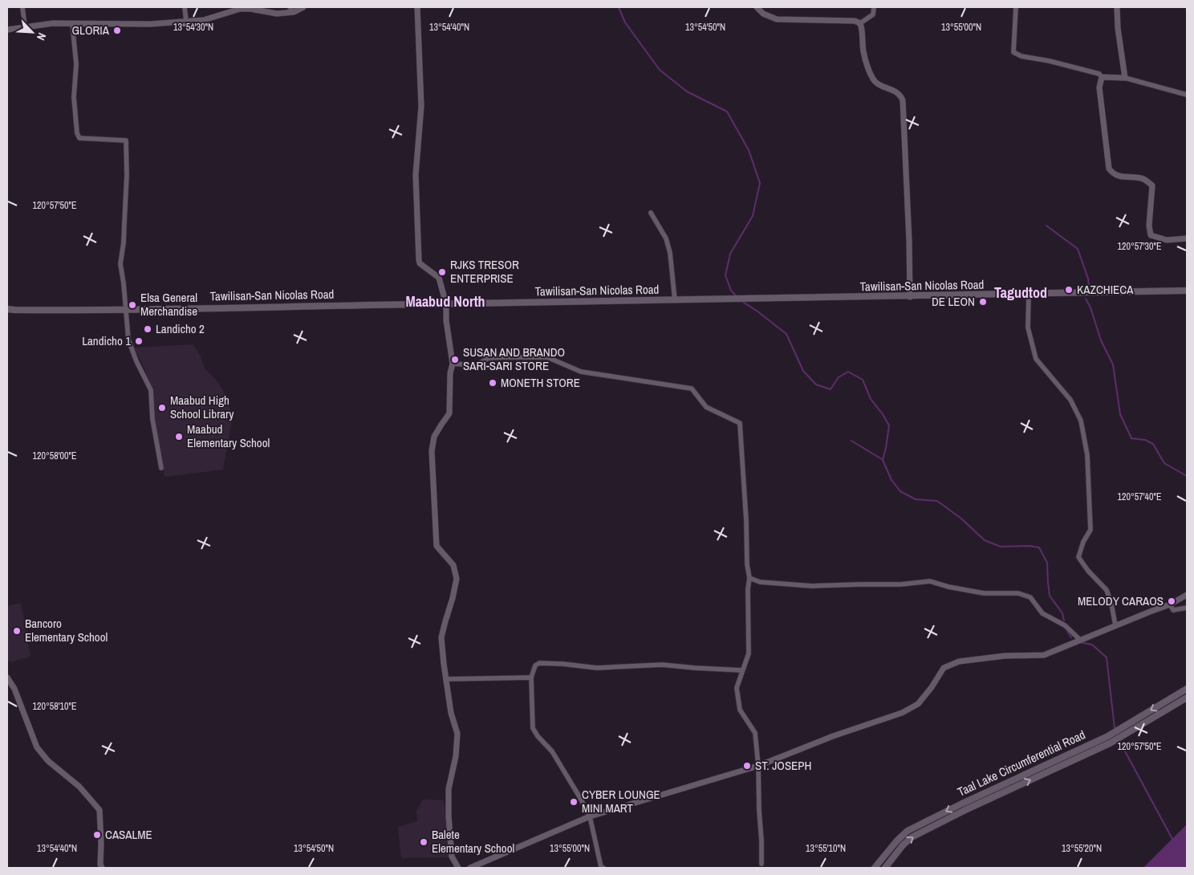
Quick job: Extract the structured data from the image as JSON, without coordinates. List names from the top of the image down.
{
  "streets": {
    "main road": ["Tawilisan-San Nicolas Road", "Taal Lake Circumferential Road"]
  },
  "districts": ["Tagudtod", "Maabud North"],
  "places": [
    "GLORIA",
    "RJKS TRESOR ENTERPRISE",
    "KAZCHIECA",
    "DE LEON",
    "Elsa General Merchandise",
    "Landicho 2",
    "Landicho 1",
    "SUSAN AND BRANDO SARI-SARI STORE",
    "MONETH STORE",
    "Maabud High School Library",
    "Maabud Elementary School",
    "MELODY CARAOS",
    "Bancoro Elementary School",
    "ST. JOSEPH",
    "CYBER LOUNGE MINI MART",
    "CASALME",
    "Balete Elementary School"
  ],
  "north": "bottom right",
  "coordinates": [
    "13°54'30\"N",
    "13°54'40\"N",
    "13°54'50\"N",
    "13°55'00\"N",
    "120°57'50\"E",
    "120°57'30\"E",
    "120°58'00\"E",
    "120°57'40\"E",
    "120°58'10\"E",
    "13°55'10\"N",
    "13°55'20\"N"
  ]
}
